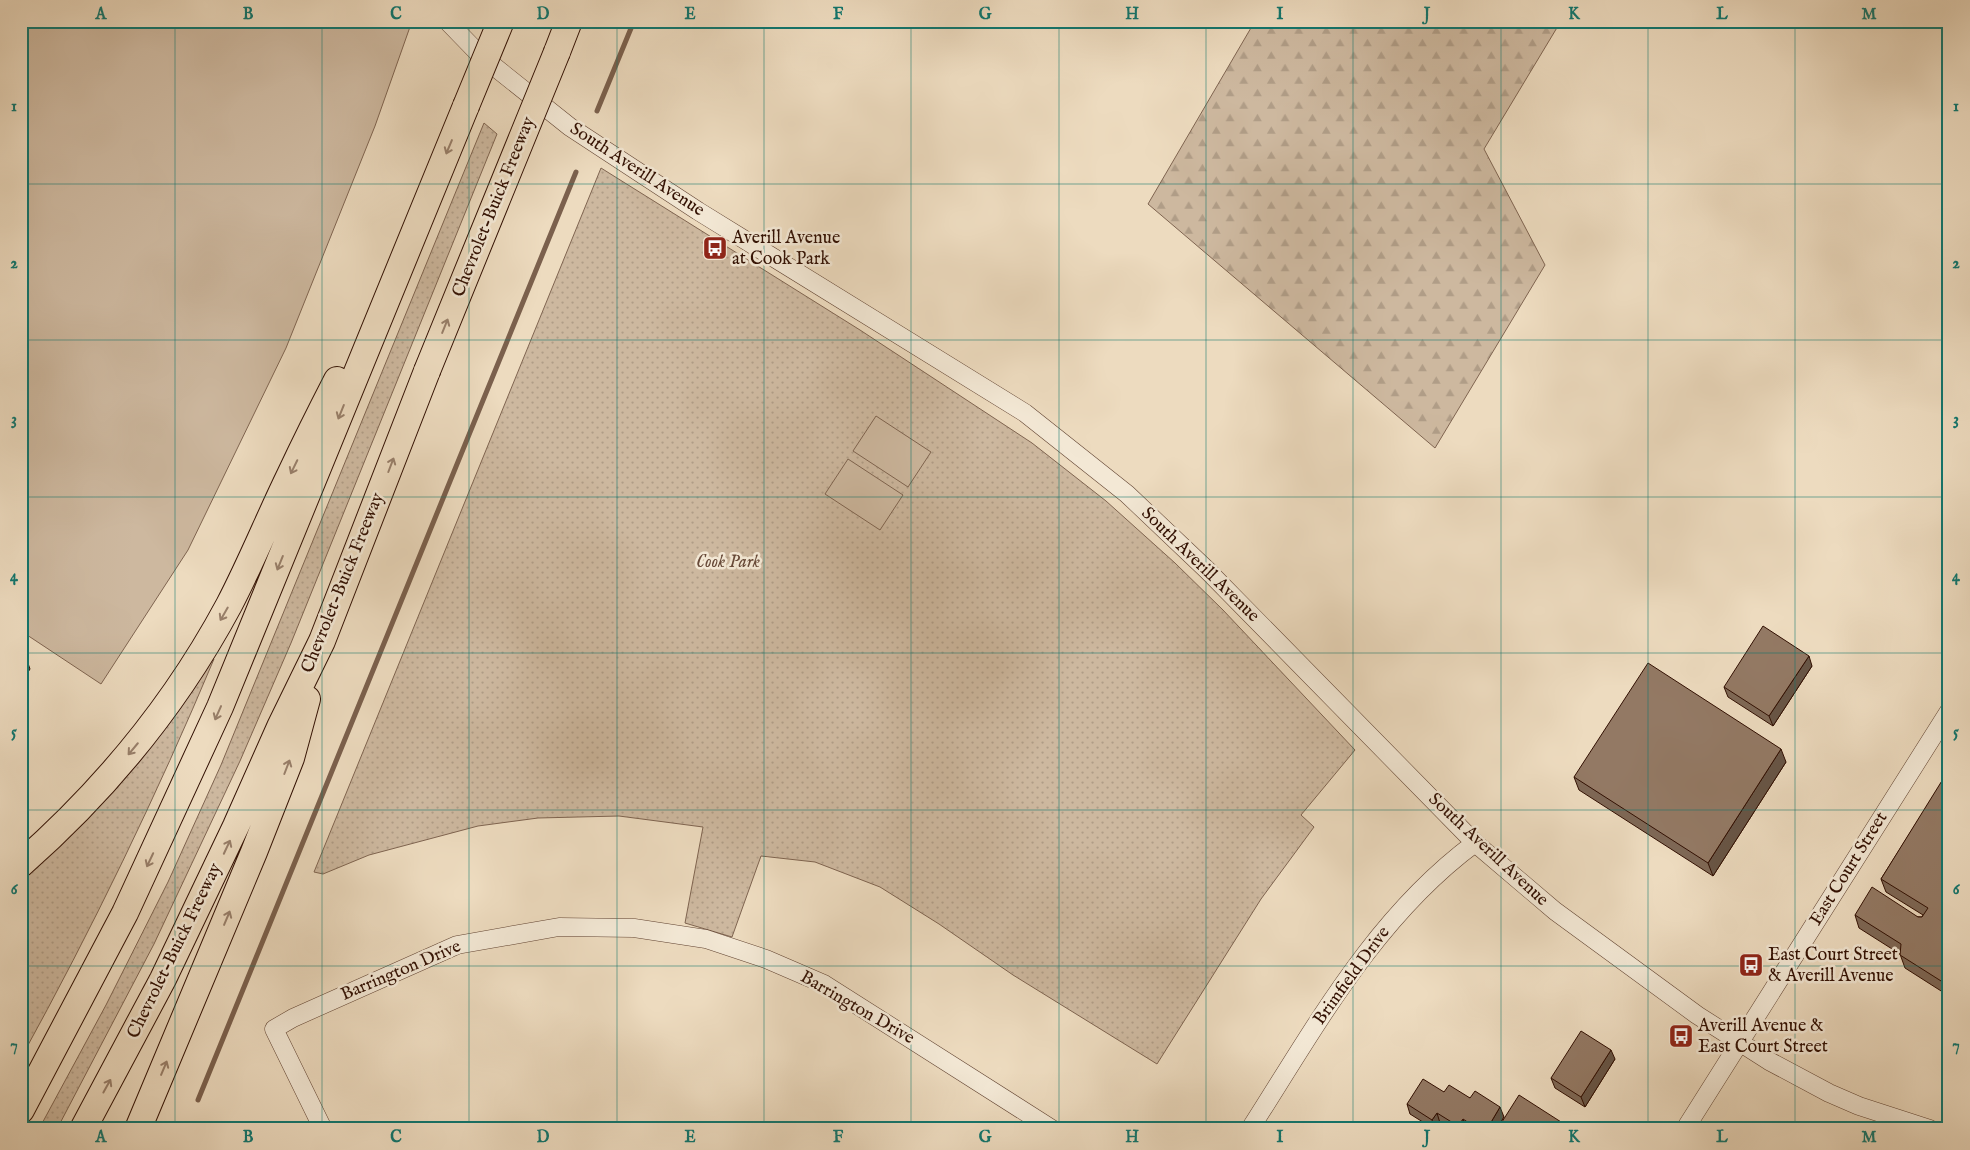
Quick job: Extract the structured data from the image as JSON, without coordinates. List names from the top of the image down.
{
  "streets": {
    "highway": ["Chevrolet-Buick Freeway"],
    "street": [
      "South Averill Avenue",
      "East Court Street",
      "Barrington Drive",
      "Brimfield Drive"
    ]
  },
  "crossings": [
    ["South Averill Avenue", "East Court Street"],
    ["South Averill Avenue", "Brimfield Drive"]
  ],
  "parks": ["Cook Park"],
  "places": {
    "bus stop": ["Averill Avenue at Cook Park", "East Court Street & Averill Avenue", "Averill Avenue & East Court Street"]
  },
  "grid": {
    "columns": [
      "A",
      "B",
      "C",
      "D",
      "E",
      "F",
      "G",
      "H",
      "I",
      "J",
      "K",
      "L",
      "M"
    ],
    "rows": [
      "1",
      "2",
      "3",
      "4",
      "5",
      "6",
      "7"
    ]
  }
}
